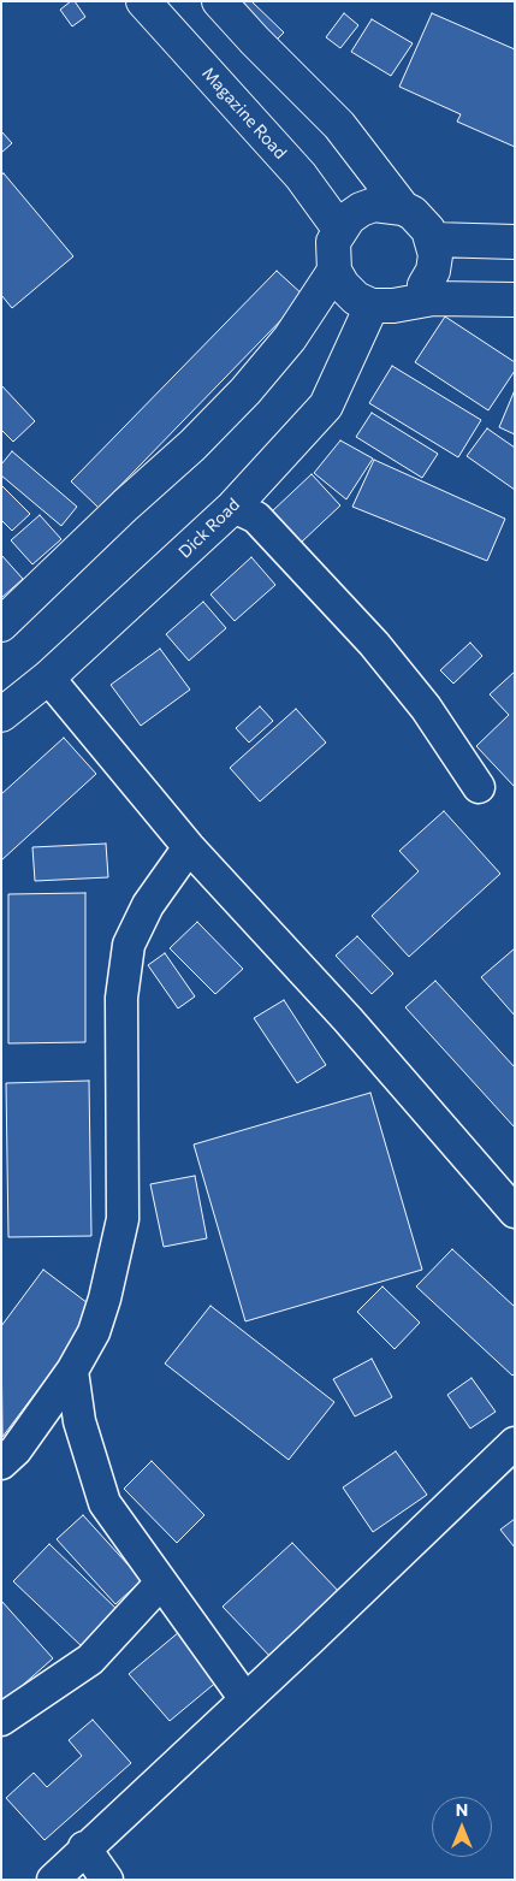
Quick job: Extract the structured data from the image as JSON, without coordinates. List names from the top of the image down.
{
  "streets": {
    "main road": ["Magazine Road", "Dick Road"]
  },
  "crossings": [
    ["Magazine Road", "Dick Road"]
  ],
  "north": "top"
}
